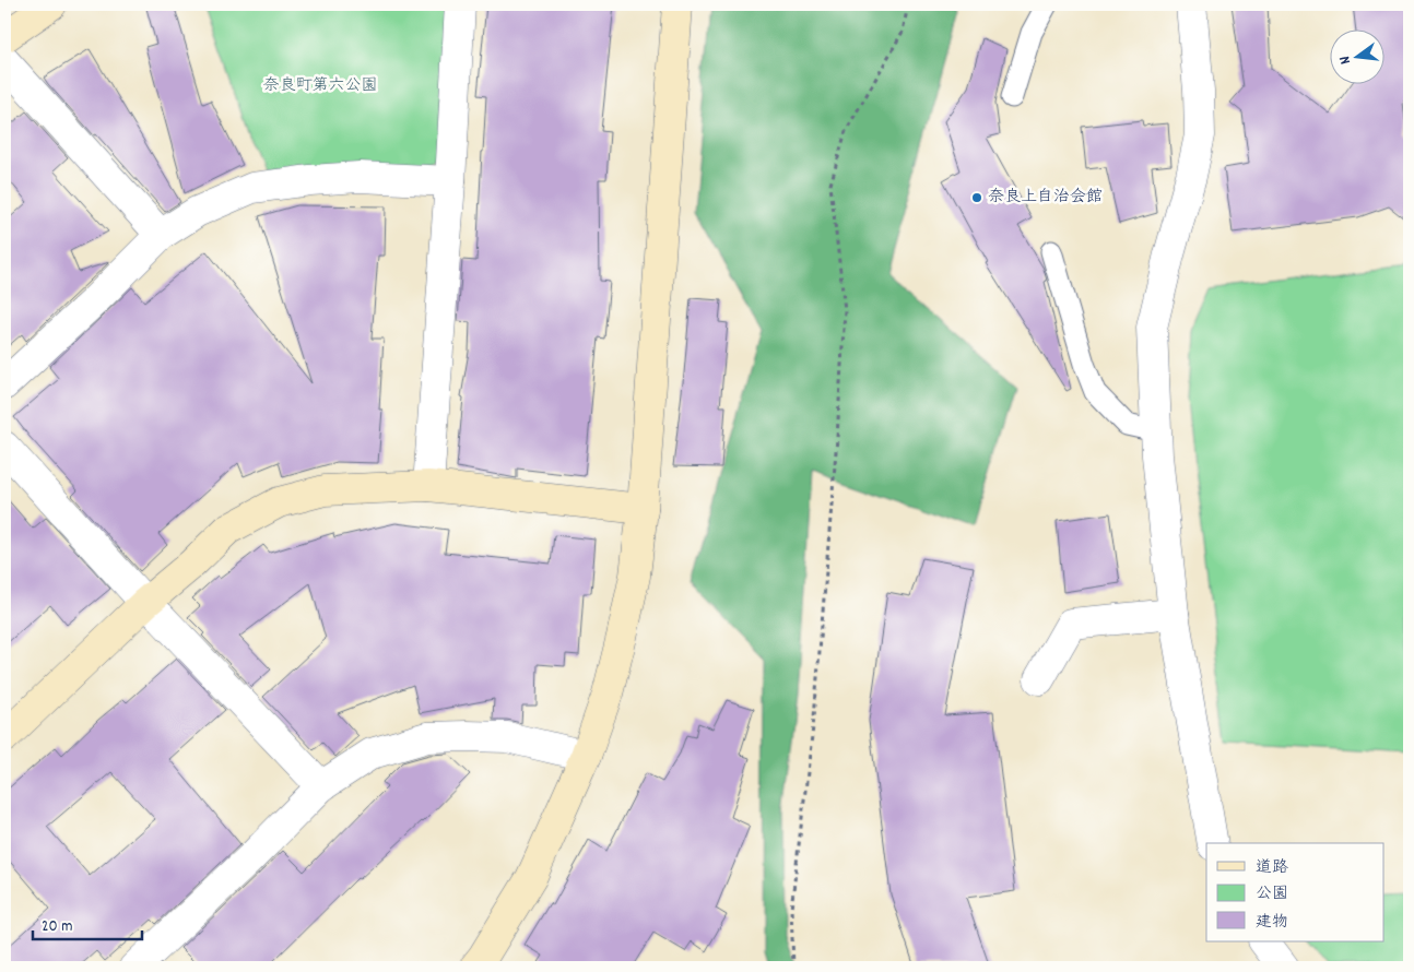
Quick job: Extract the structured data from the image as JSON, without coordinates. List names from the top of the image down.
{
  "parks": ["奈良町第六公園"],
  "places": ["奈良上自治会館"],
  "legend": ["道路", "公園", "建物"],
  "scale_bar": "20 m",
  "north": "left"
}
